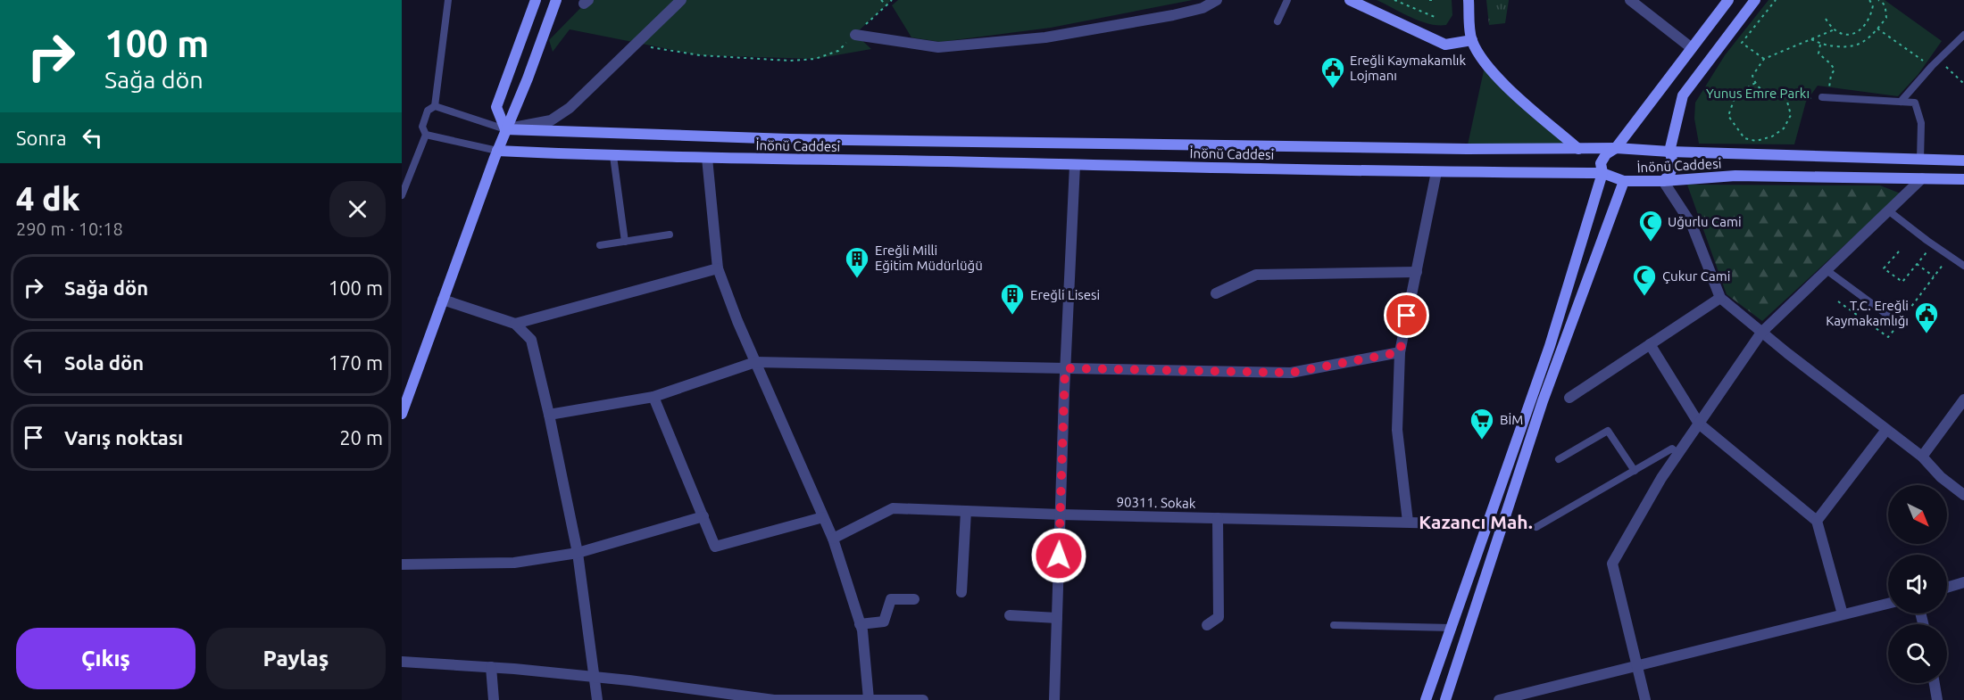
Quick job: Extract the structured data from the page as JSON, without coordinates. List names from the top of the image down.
{
  "streets": {
    "main road": ["İnönü Caddesi"],
    "street": ["90311. Sokak"]
  },
  "districts": ["Kazancı Mah."],
  "parks": ["Yunus Emre Parkı"],
  "places": {
    "public building": ["Ereğli Kaymakamlık Lojmanı", "T.C. Ereğli Kaymakamlığı"],
    "mosque": ["Uğurlu Cami", "Çukur Cami"],
    "building": ["Ereğli Milli Eğitim Müdürlüğü", "Ereğli Lisesi"],
    "supermarket": ["BİM"]
  },
  "north": "bottom right",
  "page": {
    "turn": ["100 m", "Sağa dön"],
    "then": "Sonra",
    "heading": ["4 dk", "290 m · 10:18"],
    "list": [
      {
        "name": "Sağa dön",
        "value": "100 m"
      },
      {
        "name": "Sola dön",
        "value": "170 m"
      },
      {
        "name": "Varış noktası",
        "value": "20 m"
      }
    ],
    "buttons": ["Çıkış", "Paylaş"]
  }
}
